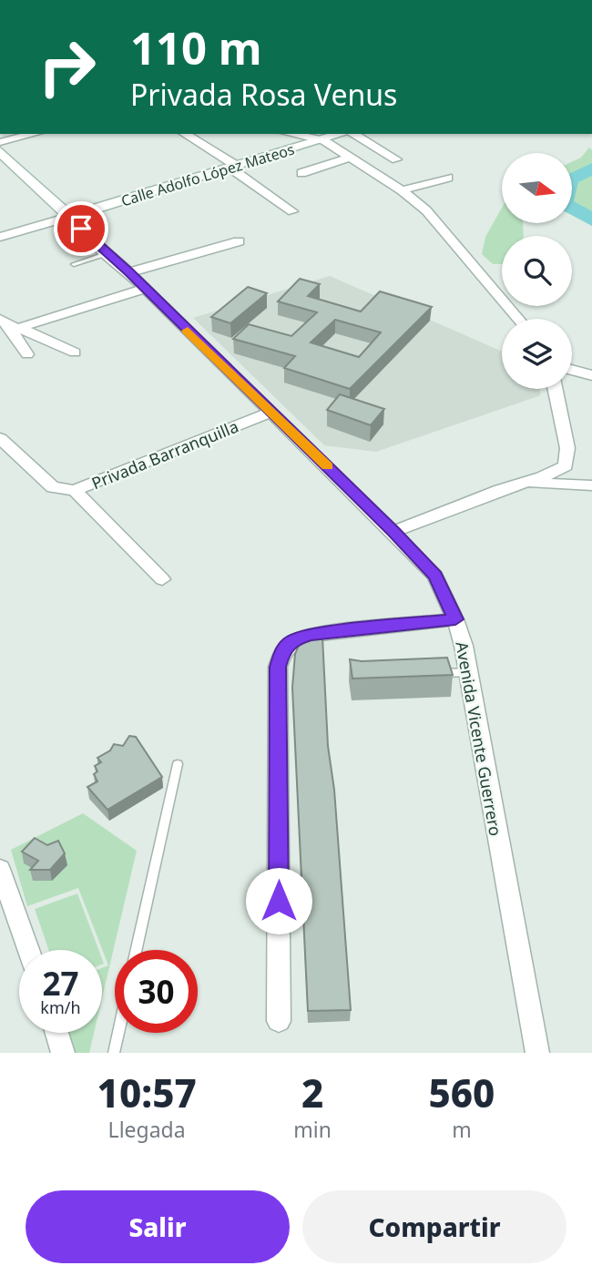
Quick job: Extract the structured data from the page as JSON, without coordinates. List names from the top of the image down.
{
  "streets": {
    "main road": ["Calle Adolfo López Mateos", "Avenida Vicente Guerrero"],
    "street": ["Privada Barranquilla"]
  },
  "crossings": [
    ["Calle Adolfo López Mateos", "Avenida Vicente Guerrero"],
    ["Privada Barranquilla", "Avenida Vicente Guerrero"]
  ],
  "north": "right",
  "page": {
    "turn": ["110 m", "Privada Rosa Venus"],
    "speed": "27 km/h",
    "limit": "30",
    "eta": [
      "10:57",
      "Llegada",
      "2",
      "min",
      "560",
      "m"
    ],
    "buttons": ["Salir", "Compartir"]
  }
}
